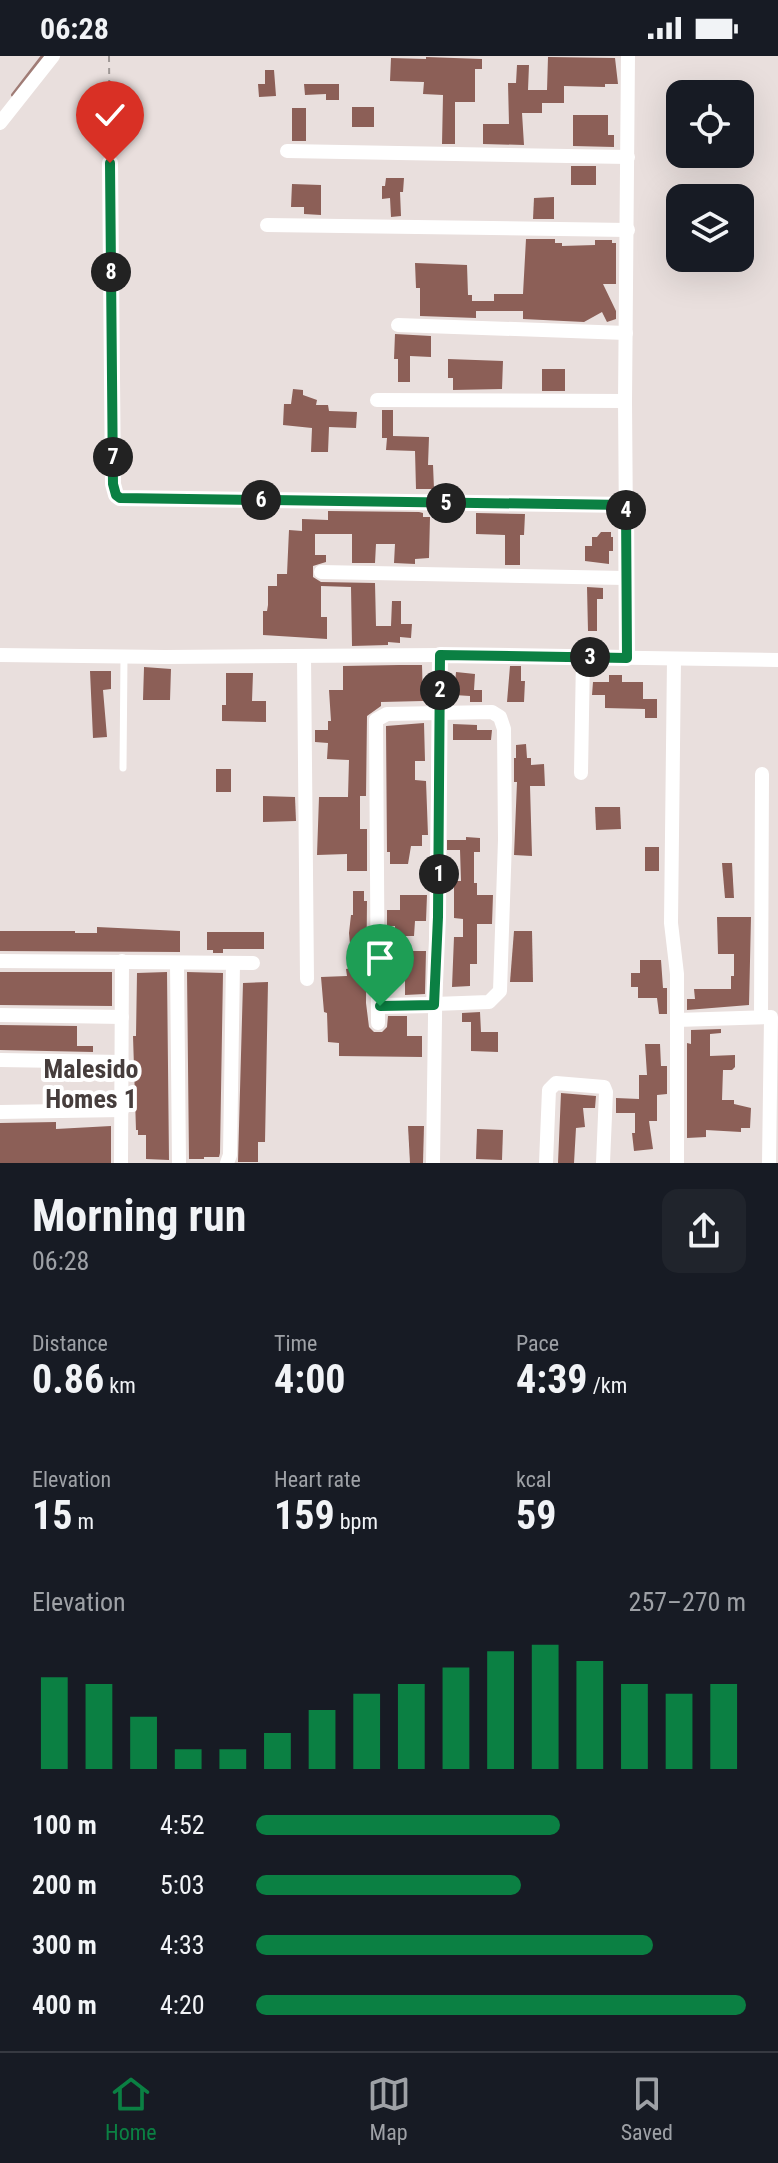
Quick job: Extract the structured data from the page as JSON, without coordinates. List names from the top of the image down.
{
  "districts": ["Malesido Homes 1"],
  "page": {
    "status": "06:28",
    "pins": [
      "8",
      "7",
      "6",
      "5",
      "4",
      "3",
      "2",
      "1"
    ],
    "heading": ["Morning run", "06:28"],
    "stats": [
      ["Distance", "0.86 km"],
      ["Time", "4:00"],
      ["Pace", "4:39 /km"],
      ["Elevation", "15 m"],
      ["Heart rate", "159 bpm"],
      ["kcal", "59"]
    ],
    "chart": ["Elevation", "257–270 m"],
    "list": [
      {
        "name": "100 m",
        "note": "4:52"
      },
      {
        "name": "200 m",
        "note": "5:03"
      },
      {
        "name": "300 m",
        "note": "4:33"
      },
      {
        "name": "400 m",
        "note": "4:20"
      }
    ],
    "tabs": ["Home", "Map", "Saved"]
  }
}
